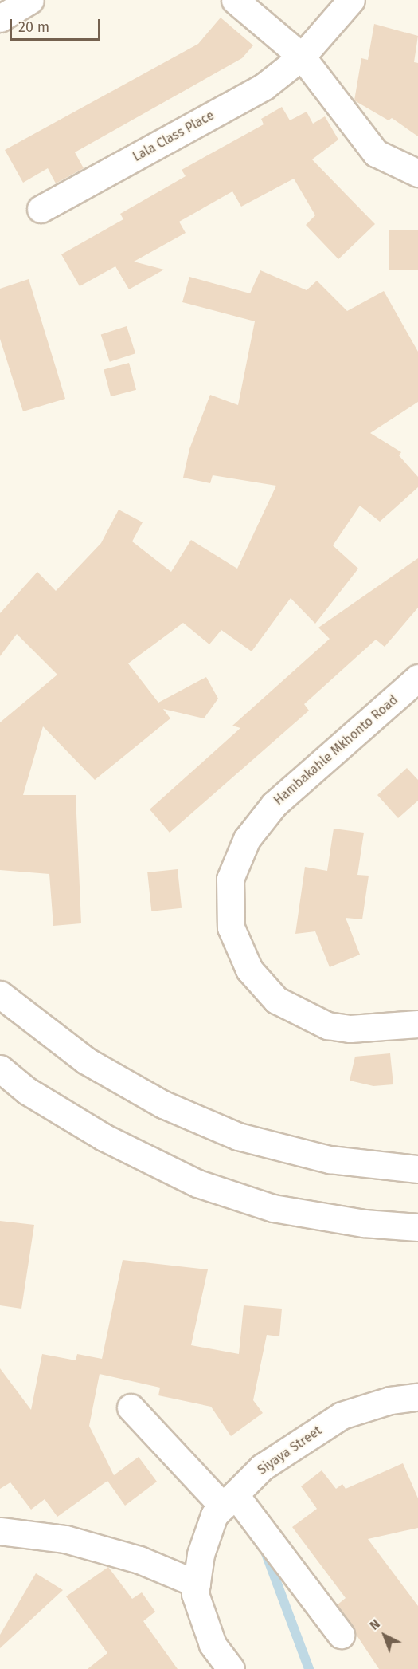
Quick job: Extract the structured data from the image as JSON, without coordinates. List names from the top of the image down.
{
  "streets": {
    "street": ["Lala Class Place", "Hambakahle Mkhonto Road", "Siyaya Street"]
  },
  "scale_bar": "20 m",
  "north": "top left"
}
